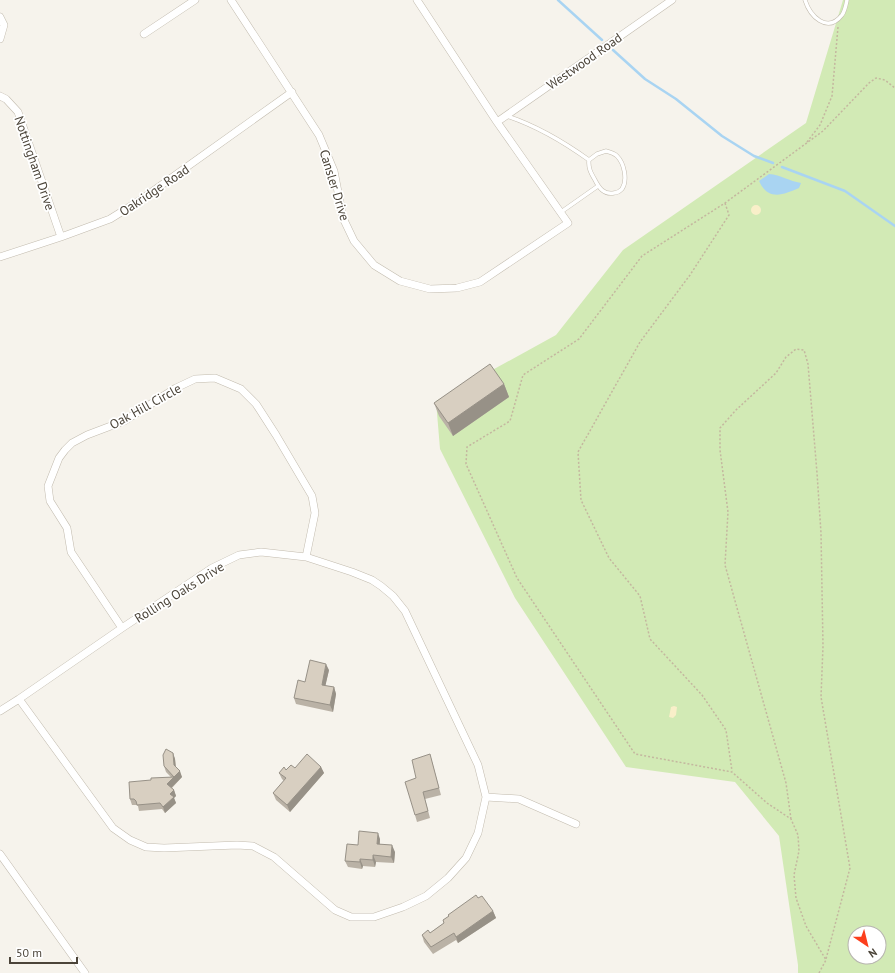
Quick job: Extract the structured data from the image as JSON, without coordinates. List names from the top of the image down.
{
  "streets": {
    "street": [
      "Westwood Road",
      "Nottingham Drive",
      "Cansler Drive",
      "Oakridge Road",
      "Oak Hill Circle",
      "Rolling Oaks Drive"
    ]
  },
  "crossings": [
    ["Nottingham Drive", "Oakridge Road"],
    ["Cansler Drive", "Oakridge Road"],
    ["Oak Hill Circle", "Rolling Oaks Drive"]
  ],
  "scale_bar": "50 m",
  "north": "bottom right"
}
